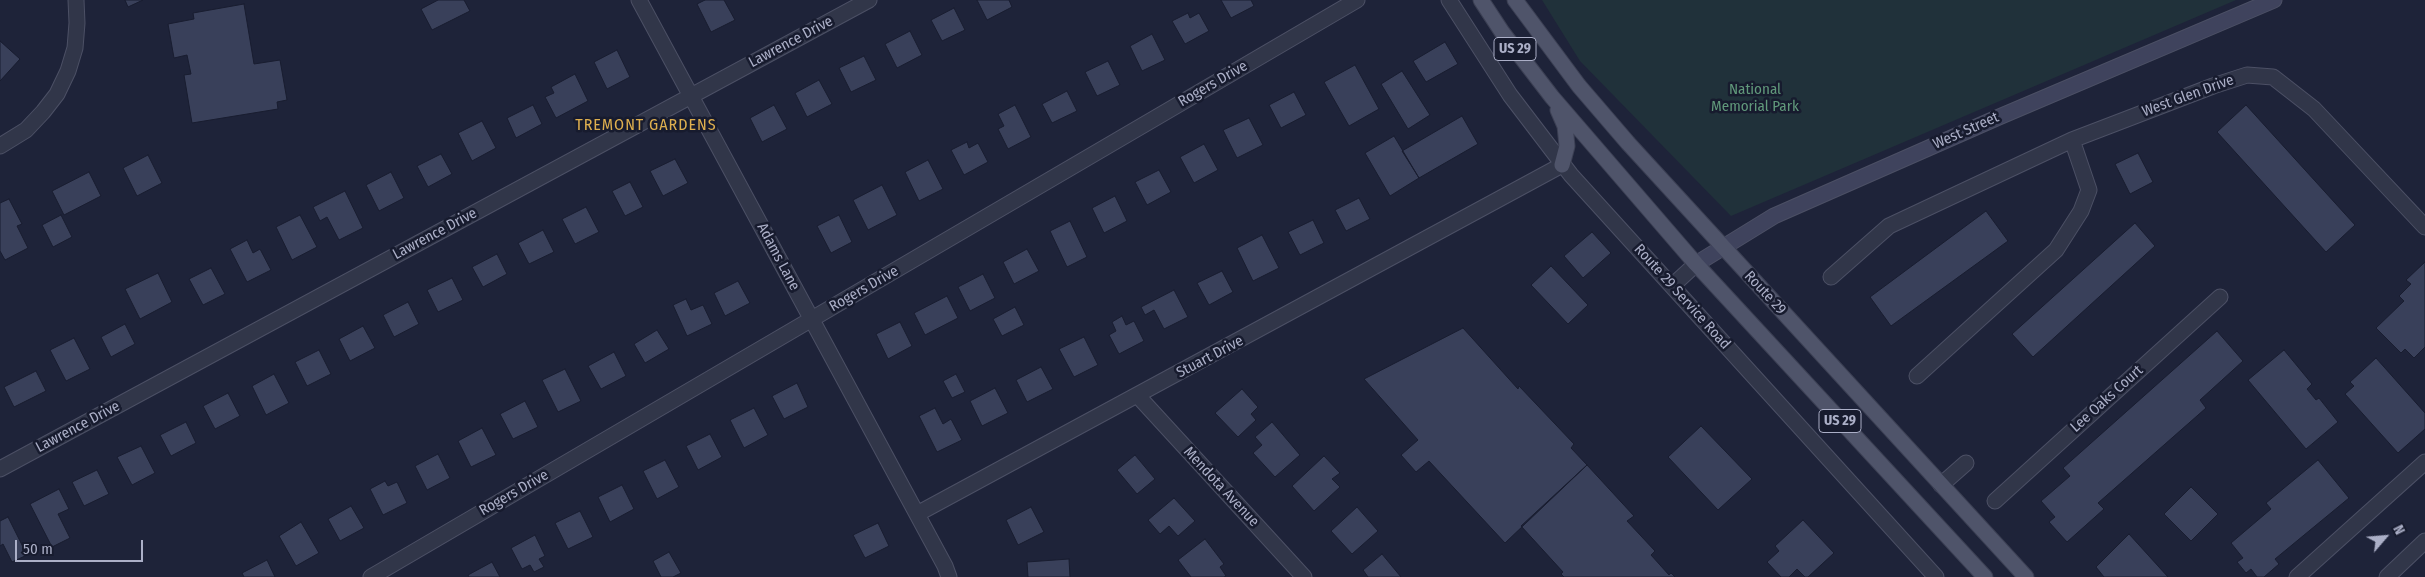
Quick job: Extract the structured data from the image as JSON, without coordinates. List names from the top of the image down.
{
  "streets": {
    "main road": ["US 29", "West Street", "Route 29"],
    "street": [
      "Lawrence Drive",
      "Rogers Drive",
      "West Glen Drive",
      "Adams Lane",
      "Route 29 Service Road",
      "Stuart Drive",
      "Lee Oaks Court",
      "Mendota Avenue"
    ]
  },
  "crossings": [
    ["Lawrence Drive", "Adams Lane"],
    ["Rogers Drive", "Adams Lane"],
    ["West Street", "Route 29"],
    ["West Street", "Route 29 Service Road"],
    ["Adams Lane", "Stuart Drive"],
    ["Route 29 Service Road", "Stuart Drive"],
    ["Stuart Drive", "Mendota Avenue"]
  ],
  "districts": ["TREMONT GARDENS"],
  "parks": ["National Memorial Park"],
  "scale_bar": "50 m",
  "north": "top right"
}
